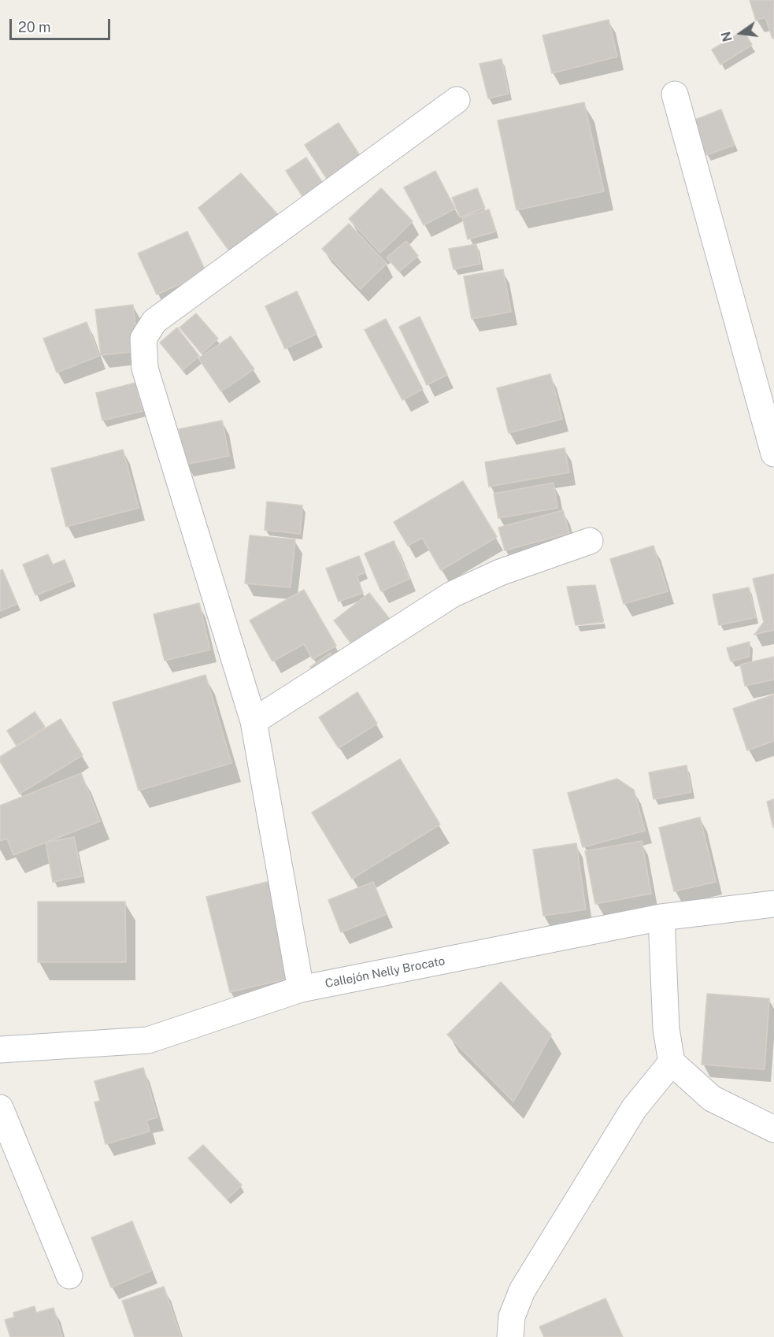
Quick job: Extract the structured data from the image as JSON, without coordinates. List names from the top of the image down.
{
  "streets": {
    "street": ["Callejón Nelly Brocato"]
  },
  "scale_bar": "20 m",
  "north": "left"
}
